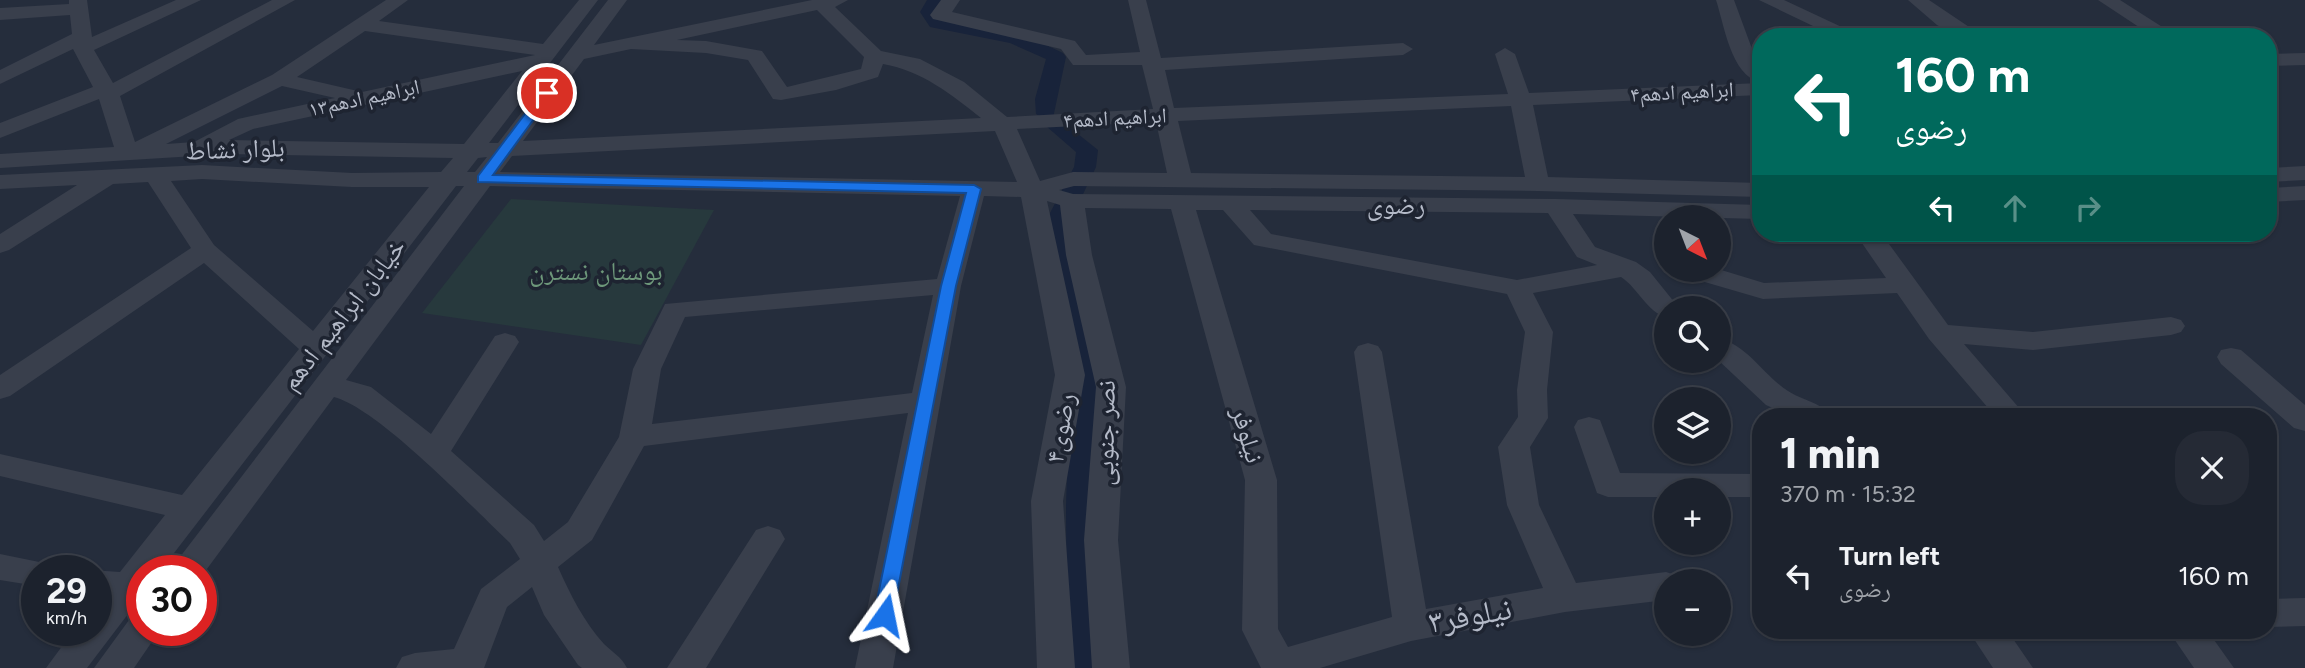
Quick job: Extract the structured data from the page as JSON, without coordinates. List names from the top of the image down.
{
  "streets": {
    "street": [
      "ابراهیم ادهم۴",
      "ابراهیم ادهم۱۳",
      "بلوار نشاط",
      "رضوی",
      "خیابان ابراهیم ادهم",
      "رضوی۴",
      "نصر جنوبی",
      "نیلوفر",
      "نیلوفر۳"
    ]
  },
  "crossings": [
    ["ابراهیم ادهم۴", "بلوار نشاط"],
    ["ابراهیم ادهم۴", "خیابان ابراهیم ادهم"],
    ["ابراهیم ادهم۴", "رضوی۴"],
    ["ابراهیم ادهم۴", "نیلوفر"],
    ["ابراهیم ادهم۱۳", "بلوار نشاط"],
    ["ابراهیم ادهم۱۳", "خیابان ابراهیم ادهم"],
    ["بلوار نشاط", "رضوی"],
    ["بلوار نشاط", "خیابان ابراهیم ادهم"],
    ["رضوی", "خیابان ابراهیم ادهم"],
    ["رضوی", "رضوی۴"],
    ["رضوی", "نصر جنوبی"],
    ["رضوی", "نیلوفر"],
    ["نیلوفر", "نیلوفر۳"]
  ],
  "parks": ["بوستان نسترن"],
  "north": "bottom right",
  "page": {
    "turn": ["160 m", "رضوی"],
    "map_buttons": ["+", "−"],
    "heading": ["1 min", "370 m · 15:32"],
    "list": [
      {
        "name": "Turn left",
        "note": "رضوی",
        "value": "160 m"
      }
    ],
    "speed": "29 km/h",
    "limit": "30"
  }
}
